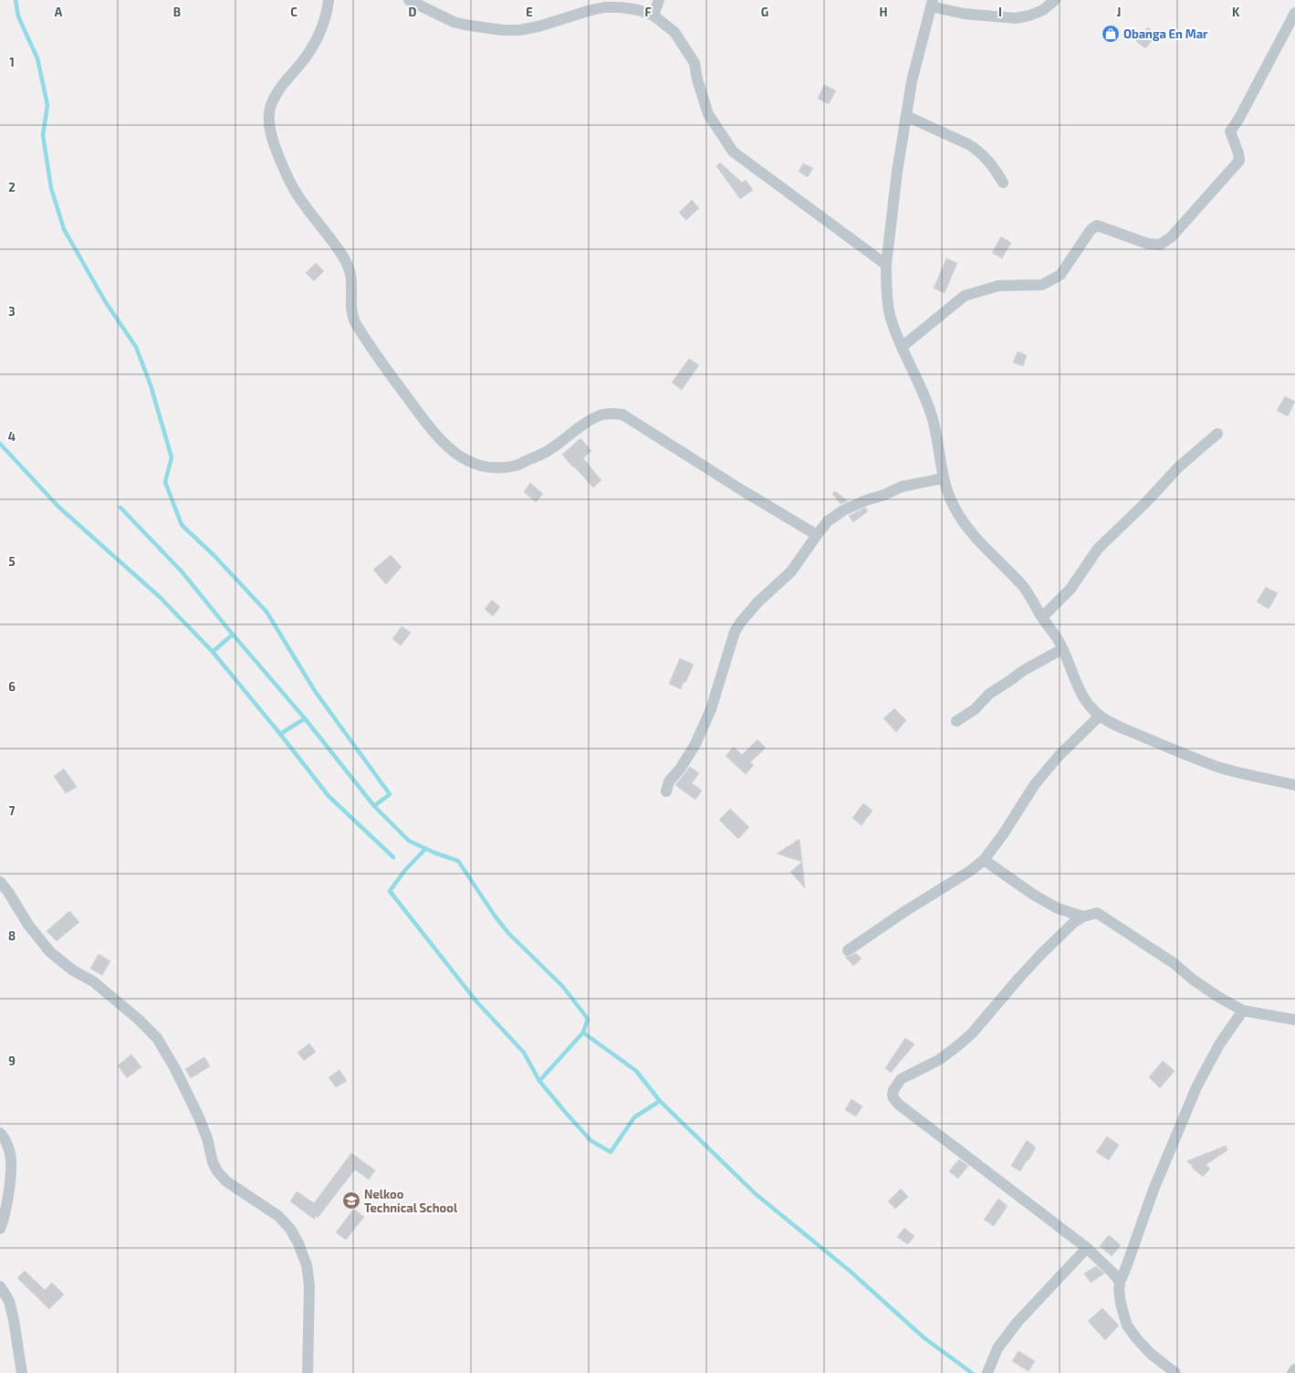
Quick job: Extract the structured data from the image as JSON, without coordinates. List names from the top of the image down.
{
  "places": {
    "shop": ["Obanga En Mar"],
    "school or university": ["Nelkoo Technical School"]
  },
  "grid": {
    "columns": [
      "A",
      "B",
      "C",
      "D",
      "E",
      "F",
      "G",
      "H",
      "I",
      "J",
      "K"
    ],
    "rows": [
      "1",
      "2",
      "3",
      "4",
      "5",
      "6",
      "7",
      "8",
      "9"
    ]
  }
}
